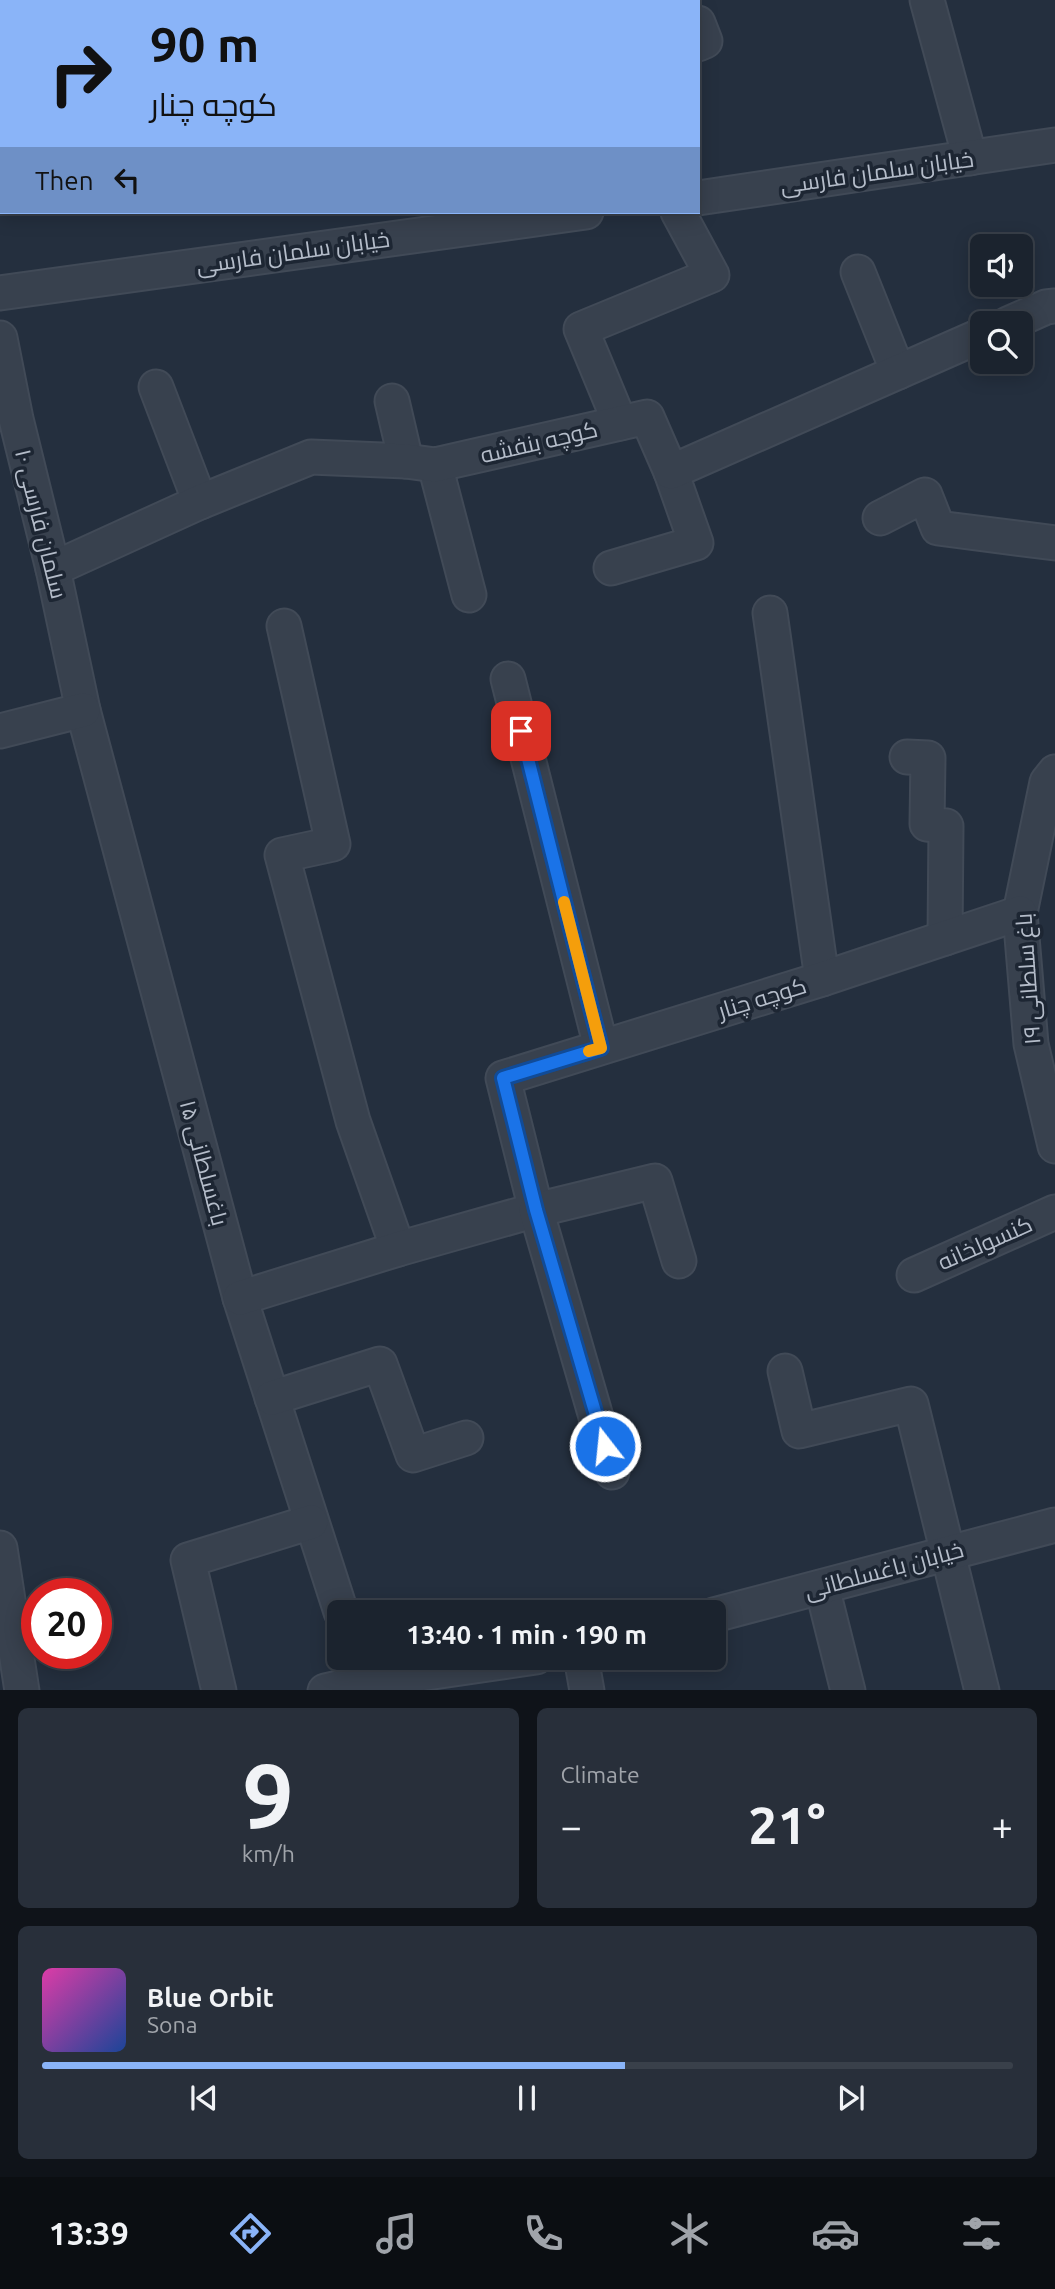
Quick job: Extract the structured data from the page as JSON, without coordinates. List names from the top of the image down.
{
  "streets": {
    "street": [
      "خیابان سلمان فارسی",
      "کوچه بنفشه",
      "سلمان فارسی ۱۰",
      "باغ سلطانی ۱۹",
      "کوچه چنار",
      "باغسلطانی ۱۵",
      "کنسولخانه",
      "خیابان باغسلطانی"
    ]
  },
  "crossings": [
    ["کوچه بنفشه", "سلمان فارسی ۱۰"],
    ["سلمان فارسی ۱۰", "باغسلطانی ۱۵"],
    ["باغ سلطانی ۱۹", "کوچه چنار"]
  ],
  "page": {
    "turn": ["90 m", "کوچه چنار"],
    "then": "Then",
    "limit": "20",
    "trip": "13:40 · 1 min · 190 m",
    "tile": [
      ["9", "km/h"],
      "Climate"
    ],
    "heat": ["−", "21°", "+"],
    "song": ["Blue Orbit", "Sona"],
    "tabs": "13:39"
  }
}
